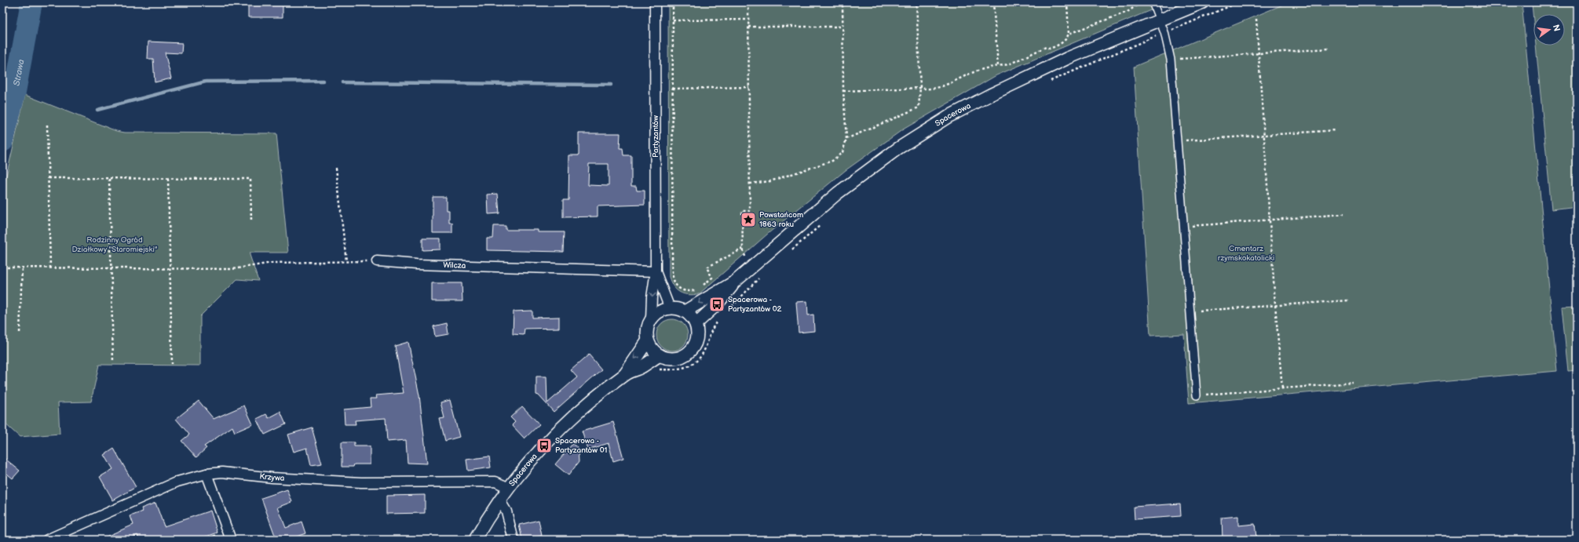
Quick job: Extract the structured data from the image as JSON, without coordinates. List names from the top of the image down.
{
  "streets": {
    "street": [
      "Spacerowa",
      "Partyzantów",
      "Wilcza",
      "Krzywa"
    ]
  },
  "crossings": [
    ["Spacerowa", "Partyzantów"],
    ["Spacerowa", "Krzywa"],
    ["Partyzantów", "Wilcza"]
  ],
  "water": ["Strawa"],
  "parks": ["Rodzinny Ogród Działkowy \"Staromiejski\"", "Cmentarz rzymskokatolicki"],
  "places": {
    "place": ["Powstańcom 1863 roku"],
    "bus stop": ["Spacerowa - Partyzantów 02", "Spacerowa - Partyzantów 01"]
  },
  "north": "right"
}
